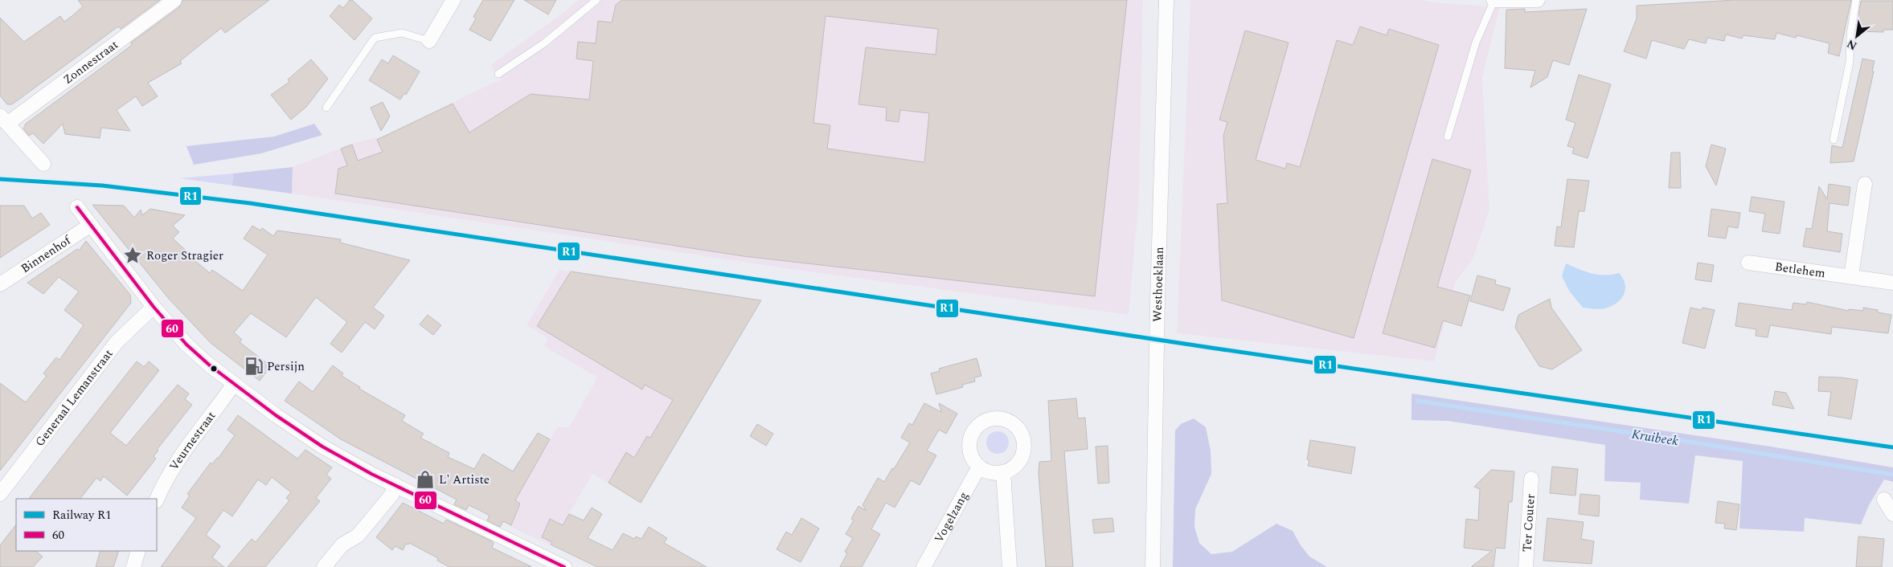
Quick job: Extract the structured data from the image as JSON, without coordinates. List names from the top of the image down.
{
  "streets": {
    "street": [
      "Zonnestraat",
      "Binnenhof",
      "Betlehem",
      "Westhoeklaan",
      "Generaal Lemanstraat",
      "Veurnestraat",
      "Vogelzang",
      "Ter Couter"
    ]
  },
  "water": ["Kruibeek"],
  "places": {
    "place": ["Roger Stragier"],
    "fuel station": ["Persijn"],
    "shop": ["L' Artiste"]
  },
  "lines": ["rail line R1", "transit line 60"],
  "legend": ["Railway R1", "60"],
  "north": "bottom left"
}
